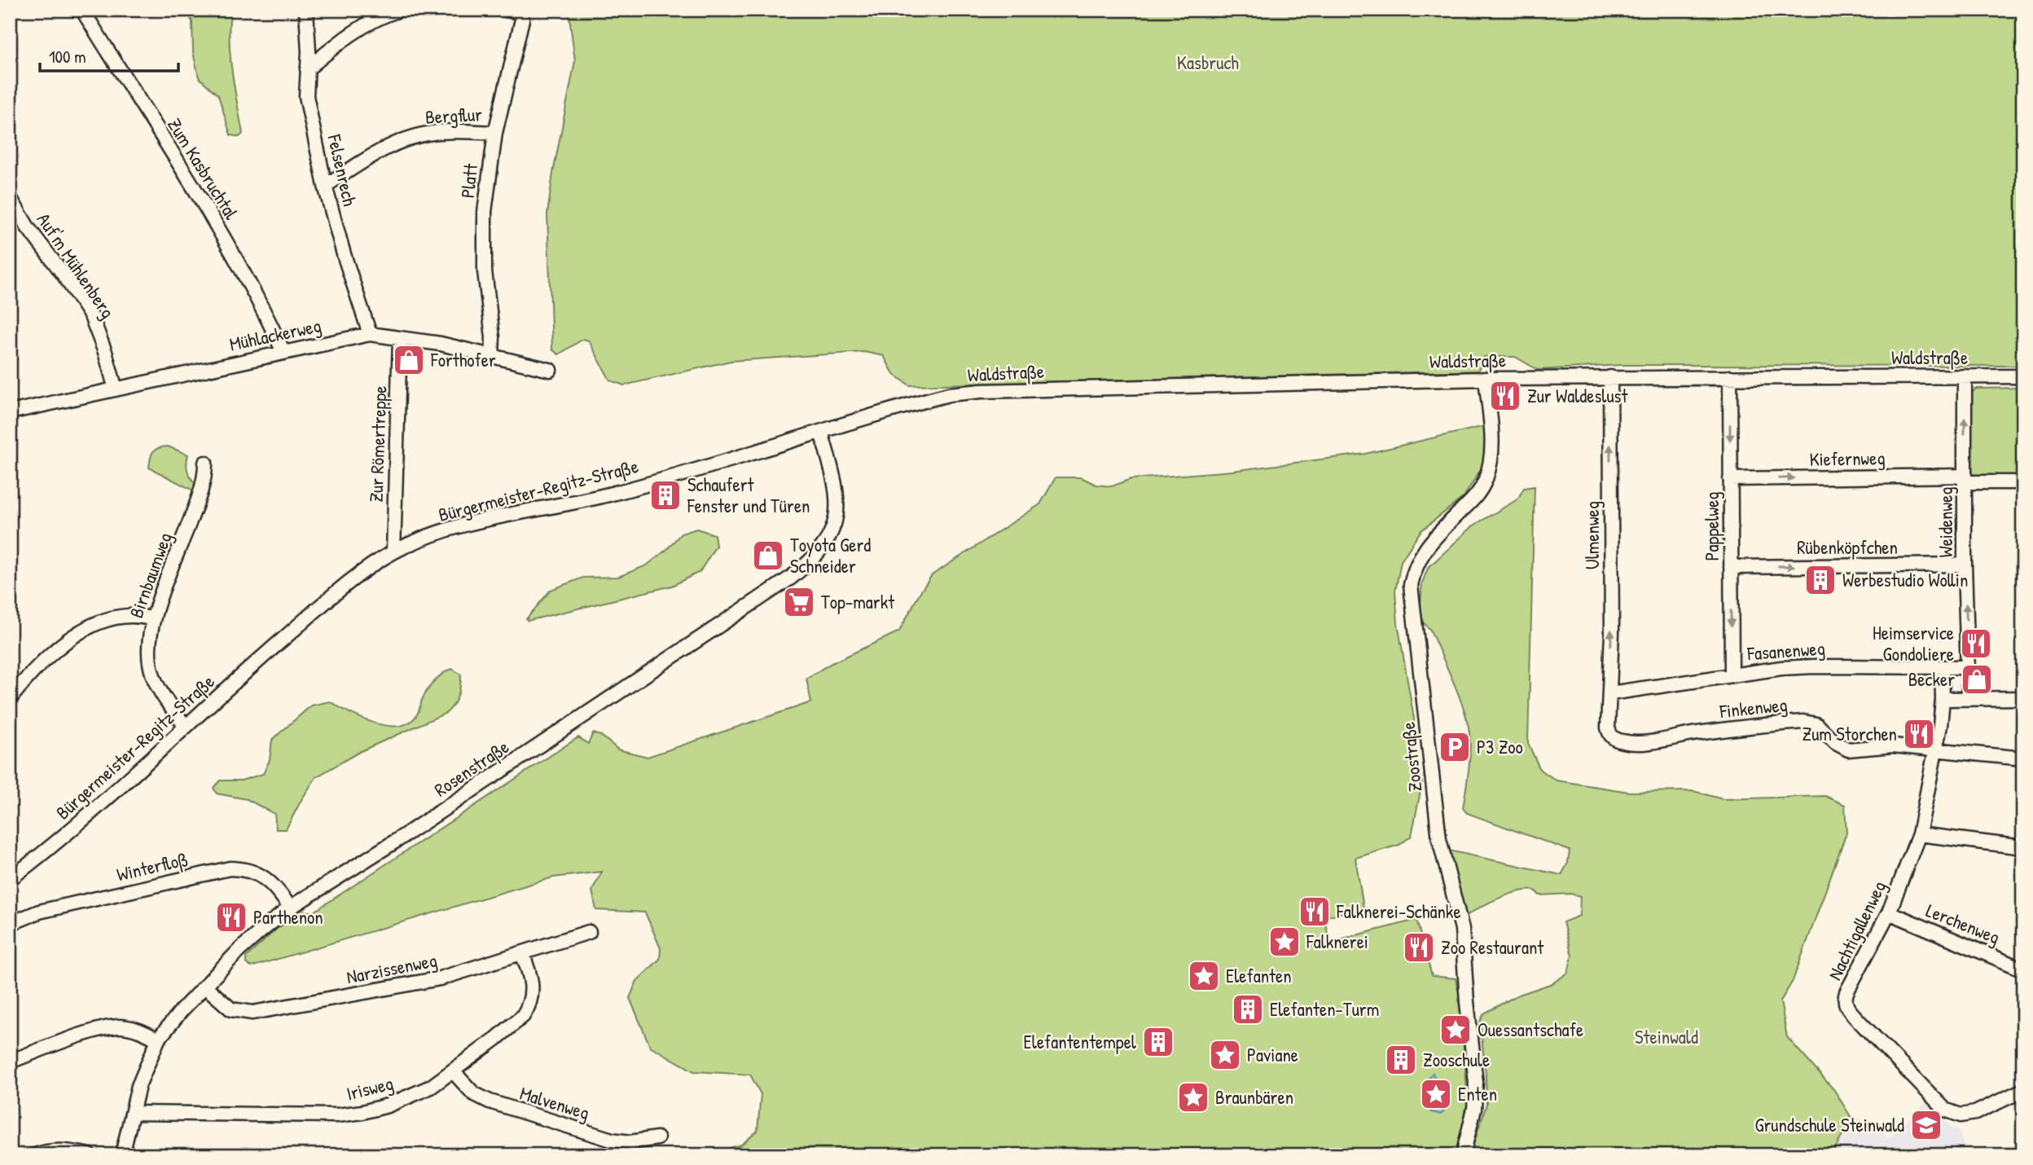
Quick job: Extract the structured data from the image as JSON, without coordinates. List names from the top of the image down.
{
  "streets": {
    "street": [
      "Bergflur",
      "Zum Kasbruchtal",
      "Felsenrech",
      "Platt",
      "Auf'm Mühlenberg",
      "Mühlackerweg",
      "Waldstraße",
      "Zur Römertreppe",
      "Kiefernweg",
      "Bürgermeister-Regitz-Straße",
      "Weidenweg",
      "Pappelweg",
      "Ulmenweg",
      "Rübenköpfchen",
      "Birnbaumweg",
      "Fasanenweg",
      "Finkenweg",
      "Zoostraße",
      "Rosenstraße",
      "Winterfloß",
      "Lerchenweg",
      "Nachtigallenweg",
      "Narzissenweg",
      "Irisweg",
      "Malvenweg"
    ]
  },
  "crossings": [
    ["Bergflur", "Felsenrech"],
    ["Bergflur", "Platt"],
    ["Zum Kasbruchtal", "Mühlackerweg"],
    ["Felsenrech", "Mühlackerweg"],
    ["Platt", "Mühlackerweg"],
    ["Auf'm Mühlenberg", "Mühlackerweg"],
    ["Mühlackerweg", "Zur Römertreppe"],
    ["Waldstraße", "Bürgermeister-Regitz-Straße"],
    ["Waldstraße", "Weidenweg"],
    ["Waldstraße", "Pappelweg"],
    ["Waldstraße", "Ulmenweg"],
    ["Waldstraße", "Zoostraße"],
    ["Zur Römertreppe", "Bürgermeister-Regitz-Straße"],
    ["Kiefernweg", "Weidenweg"],
    ["Kiefernweg", "Pappelweg"],
    ["Bürgermeister-Regitz-Straße", "Birnbaumweg"],
    ["Bürgermeister-Regitz-Straße", "Rosenstraße"],
    ["Weidenweg", "Rübenköpfchen"],
    ["Weidenweg", "Fasanenweg"],
    ["Pappelweg", "Rübenköpfchen"],
    ["Pappelweg", "Fasanenweg"],
    ["Ulmenweg", "Fasanenweg"],
    ["Ulmenweg", "Finkenweg"],
    ["Fasanenweg", "Finkenweg"],
    ["Fasanenweg", "Nachtigallenweg"],
    ["Finkenweg", "Nachtigallenweg"],
    ["Rosenstraße", "Winterfloß"],
    ["Rosenstraße", "Narzissenweg"],
    ["Rosenstraße", "Irisweg"],
    ["Lerchenweg", "Nachtigallenweg"],
    ["Narzissenweg", "Irisweg"],
    ["Irisweg", "Malvenweg"]
  ],
  "one_way": [
    "Kiefernweg",
    "Weidenweg",
    "Pappelweg",
    "Ulmenweg",
    "Rübenköpfchen"
  ],
  "parks": ["Kasbruch", "Steinwald"],
  "places": {
    "shop": ["Forthofer", "Toyota Gerd Schneider", "Becker"],
    "restaurant": [
      "Zur Waldeslust",
      "Heimservice Gondoliere",
      "Zum Storchen",
      "Falknerei-Schänke",
      "Parthenon",
      "Zoo Restaurant"
    ],
    "building": [
      "Schaufert Fenster und Türen",
      "Werbestudio Wollin",
      "Elefanten-Turm",
      "Elefantentempel",
      "Zooschule"
    ],
    "supermarket": ["Top-markt"],
    "parking": ["P3 Zoo"],
    "place": [
      "Falknerei",
      "Elefanten",
      "Ouessantschafe",
      "Paviane",
      "Enten",
      "Braunbären"
    ],
    "school or university": ["Grundschule Steinwald"]
  },
  "scale_bar": "100 m"
}
